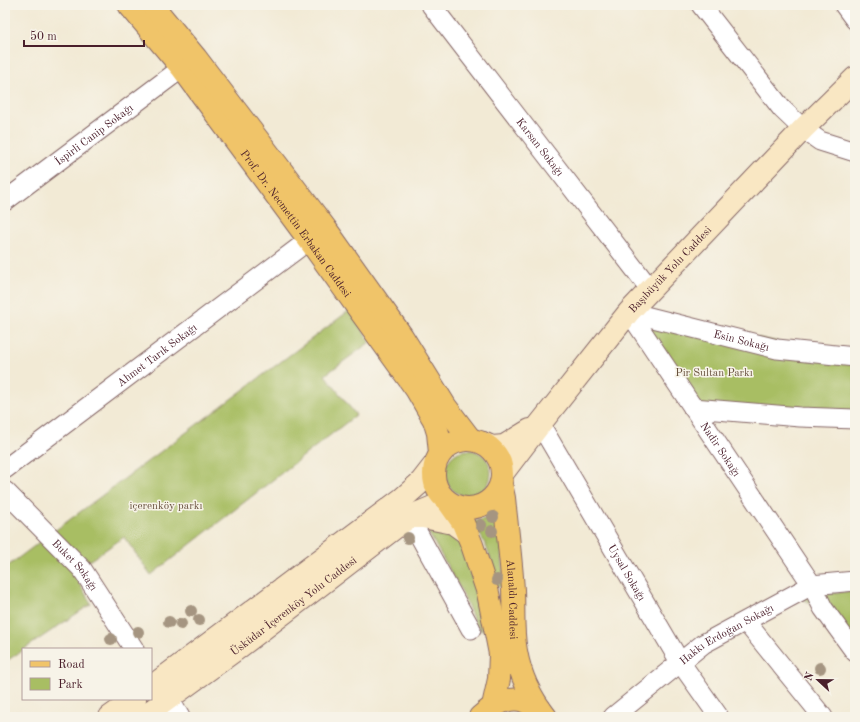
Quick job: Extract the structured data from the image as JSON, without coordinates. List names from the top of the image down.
{
  "streets": {
    "main road": [
      "Prof. Dr. Necmettin Erbakan Caddesi",
      "Başıbüyük Yolu Caddesi",
      "Alanaldı Caddesi",
      "Üsküdar İçerenköy Yolu Caddesi"
    ],
    "street": [
      "İspirli Canip Sokağı",
      "Karsan Sokağı",
      "Esin Sokağı",
      "Ahmet Tarık Sokağı",
      "Nadir Sokağı",
      "Buket Sokağı",
      "Uysal Sokağı",
      "Hakkı Erdoğan Sokağı"
    ]
  },
  "crossings": [
    ["İspirli Canip Sokağı", "Prof. Dr. Necmettin Erbakan Caddesi"],
    ["Karsan Sokağı", "Başıbüyük Yolu Caddesi"],
    ["Prof. Dr. Necmettin Erbakan Caddesi", "Başıbüyük Yolu Caddesi"],
    ["Prof. Dr. Necmettin Erbakan Caddesi", "Ahmet Tarık Sokağı"],
    ["Prof. Dr. Necmettin Erbakan Caddesi", "Alanaldı Caddesi"],
    ["Prof. Dr. Necmettin Erbakan Caddesi", "Üsküdar İçerenköy Yolu Caddesi"],
    ["Başıbüyük Yolu Caddesi", "Esin Sokağı"],
    ["Başıbüyük Yolu Caddesi", "Nadir Sokağı"],
    ["Başıbüyük Yolu Caddesi", "Uysal Sokağı"],
    ["Başıbüyük Yolu Caddesi", "Alanaldı Caddesi"],
    ["Başıbüyük Yolu Caddesi", "Üsküdar İçerenköy Yolu Caddesi"],
    ["Esin Sokağı", "Nadir Sokağı"],
    ["Nadir Sokağı", "Hakkı Erdoğan Sokağı"],
    ["Uysal Sokağı", "Hakkı Erdoğan Sokağı"],
    ["Alanaldı Caddesi", "Üsküdar İçerenköy Yolu Caddesi"]
  ],
  "parks": ["Pir Sultan Parkı", "içerenköy parkı"],
  "legend": ["Road", "Park"],
  "scale_bar": "50 m",
  "north": "left"
}
